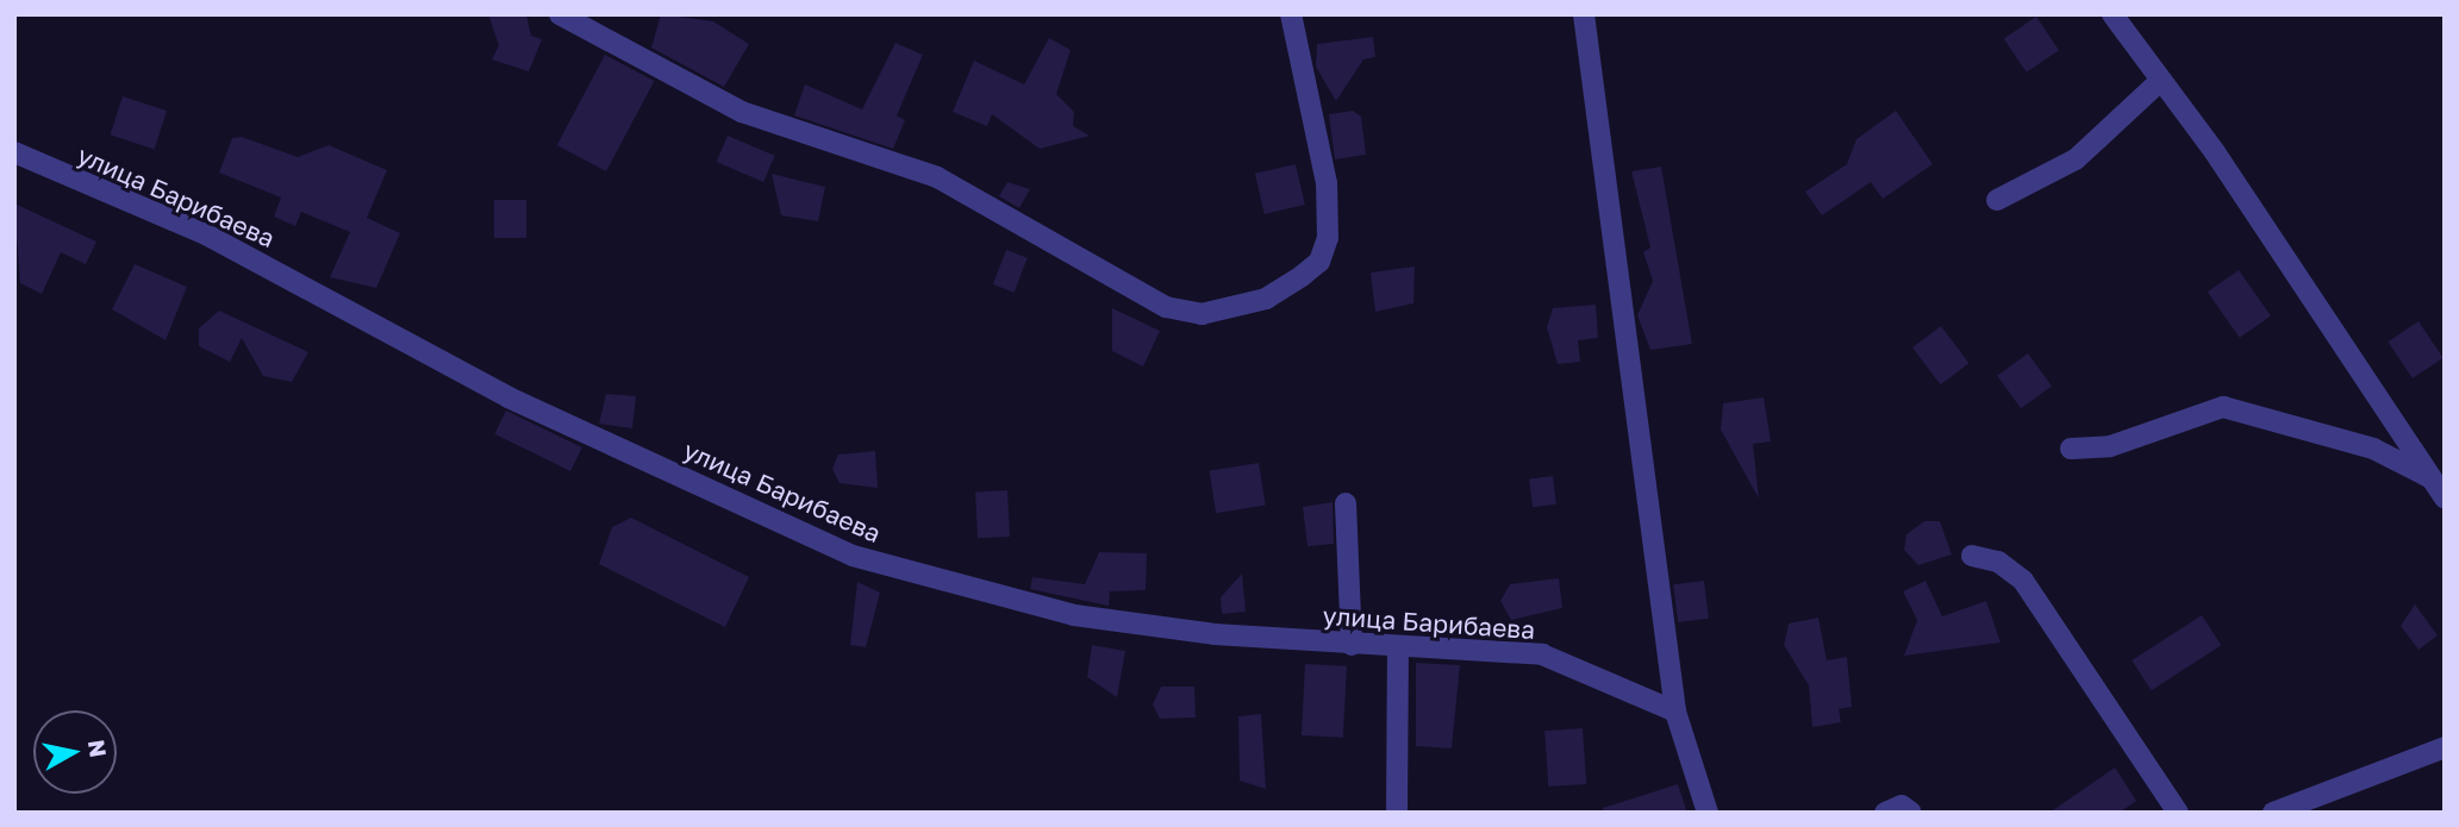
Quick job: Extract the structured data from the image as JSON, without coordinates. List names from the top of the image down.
{
  "streets": {
    "street": ["улица Барибаева"]
  },
  "north": "right"
}
